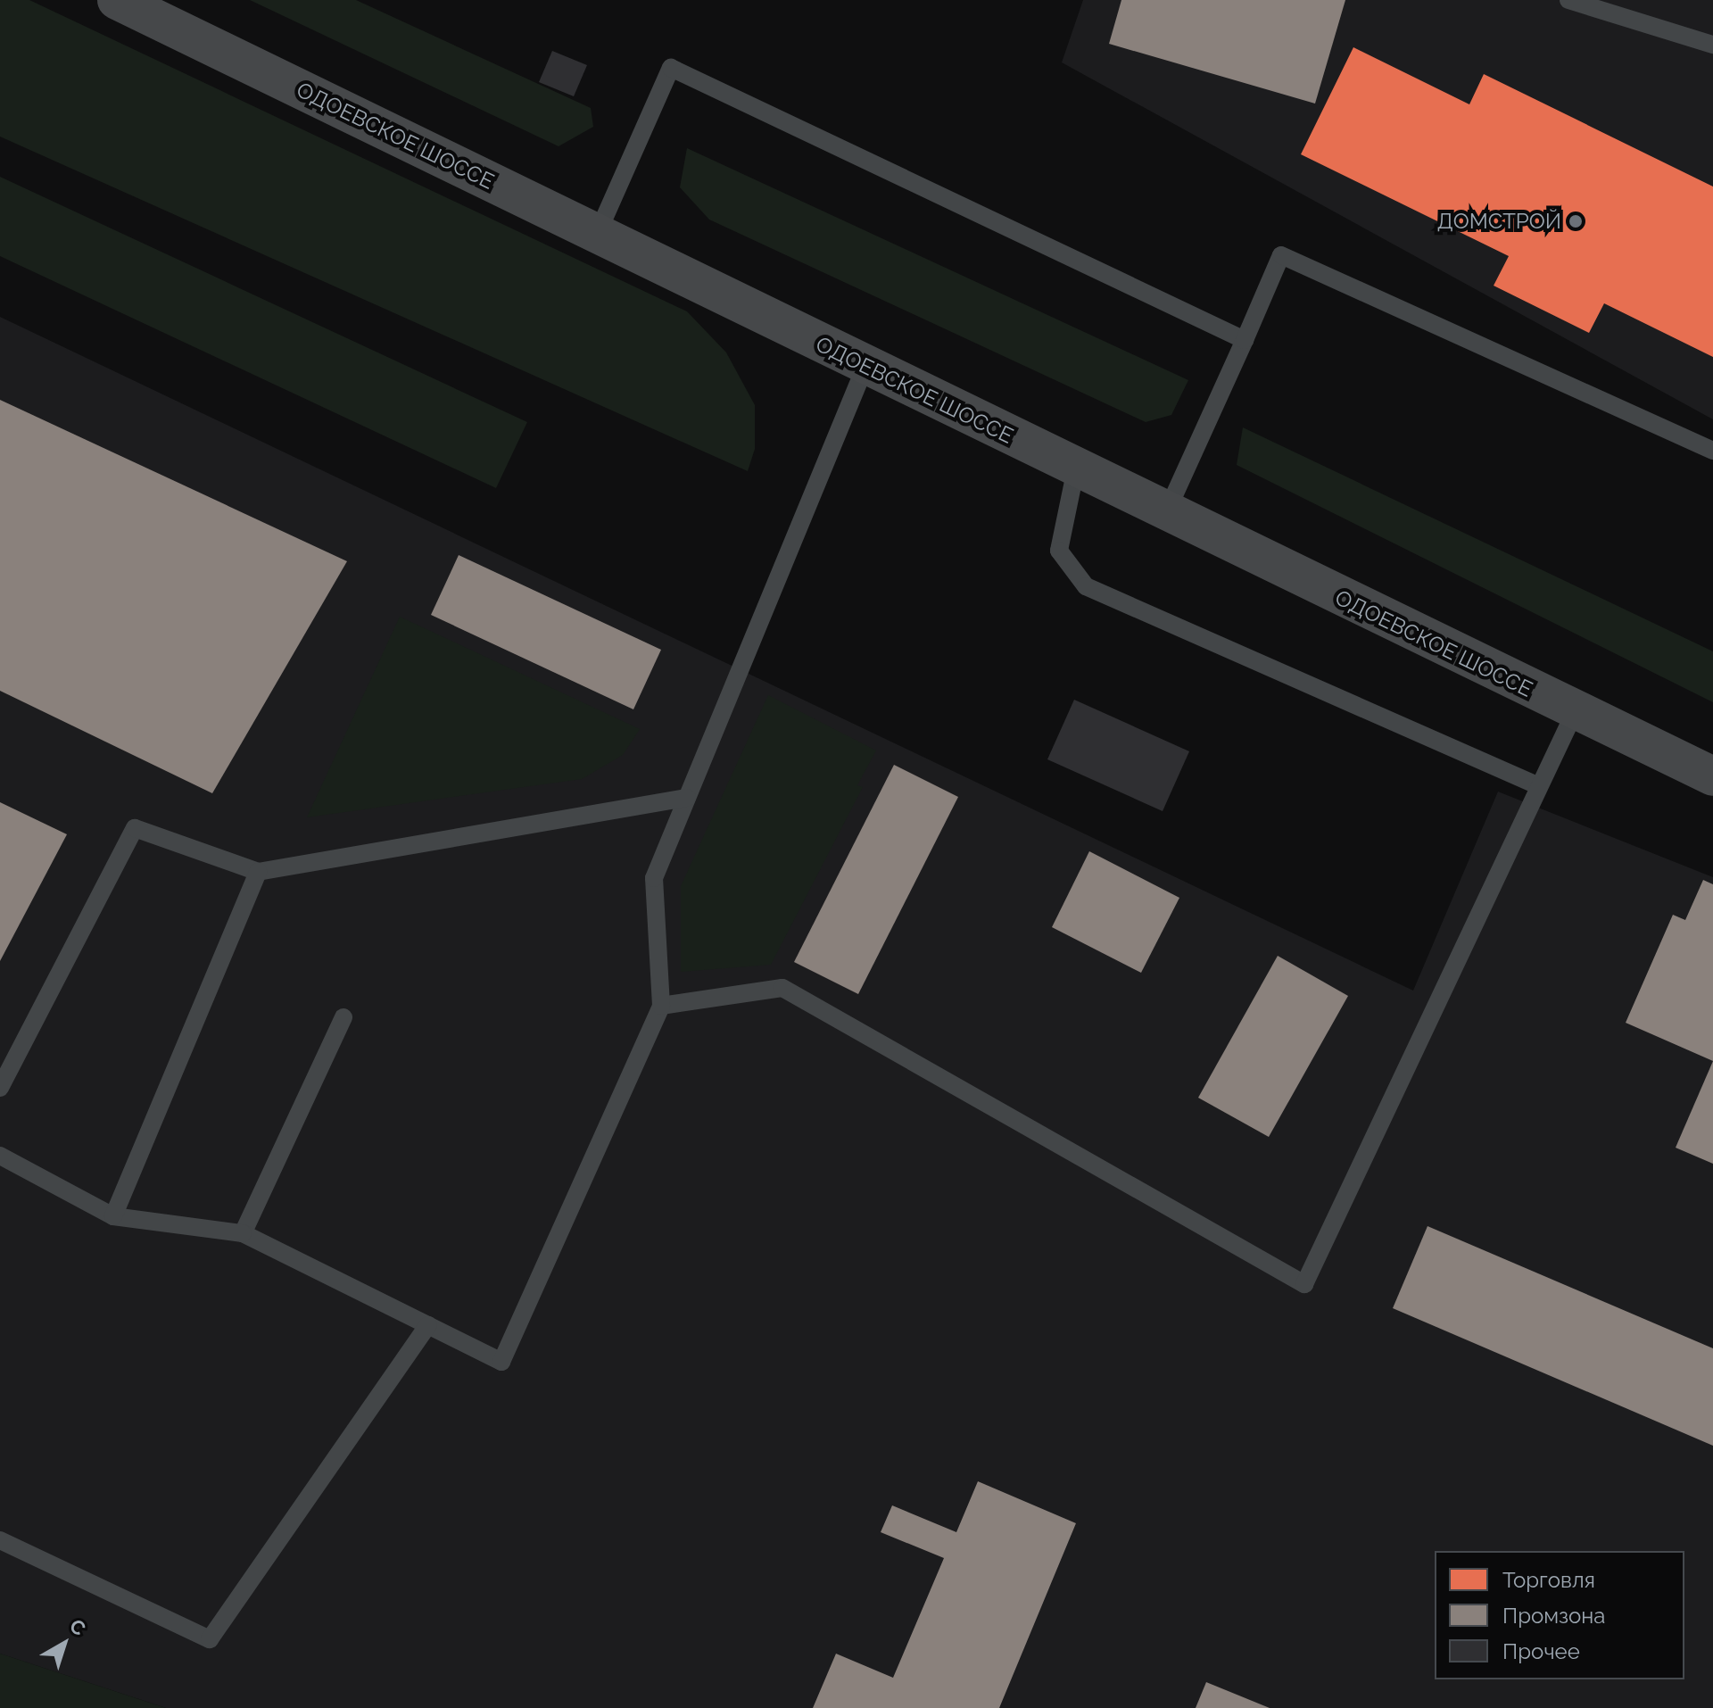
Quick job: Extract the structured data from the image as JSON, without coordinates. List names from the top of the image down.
{
  "streets": {
    "main road": ["ОДОЕВСКОЕ ШОССЕ"]
  },
  "places": ["ДОМСТРОЙ"],
  "legend": ["Торговля", "Промзона", "Прочее"],
  "north": "top right"
}
